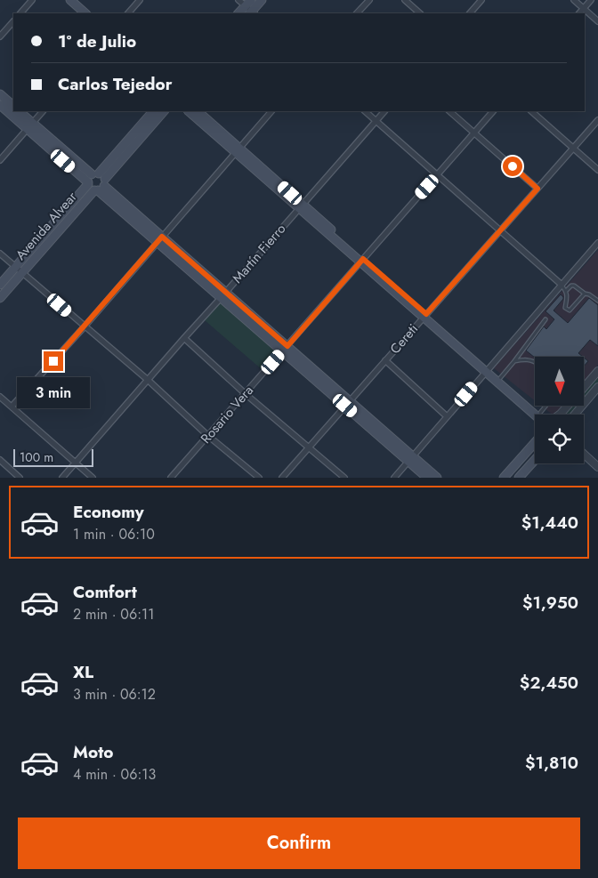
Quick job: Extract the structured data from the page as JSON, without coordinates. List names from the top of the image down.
{
  "streets": {
    "main road": ["Avenida Alvear"],
    "street": ["Martín Fierro", "Cereti", "Rosario Vera"]
  },
  "scale_bar": "100 m",
  "north": "bottom",
  "page": {
    "banner": ["1° de Julio", "Carlos Tejedor"],
    "bubble": "3 min",
    "scale": "100 m",
    "list": [
      {
        "name": "Economy",
        "note": "1 min · 06:10",
        "value": "$1,440"
      },
      {
        "name": "Comfort",
        "note": "2 min · 06:11",
        "value": "$1,950"
      },
      {
        "name": "XL",
        "note": "3 min · 06:12",
        "value": "$2,450"
      },
      {
        "name": "Moto",
        "note": "4 min · 06:13",
        "value": "$1,810"
      }
    ],
    "buttons": "Confirm"
  }
}
